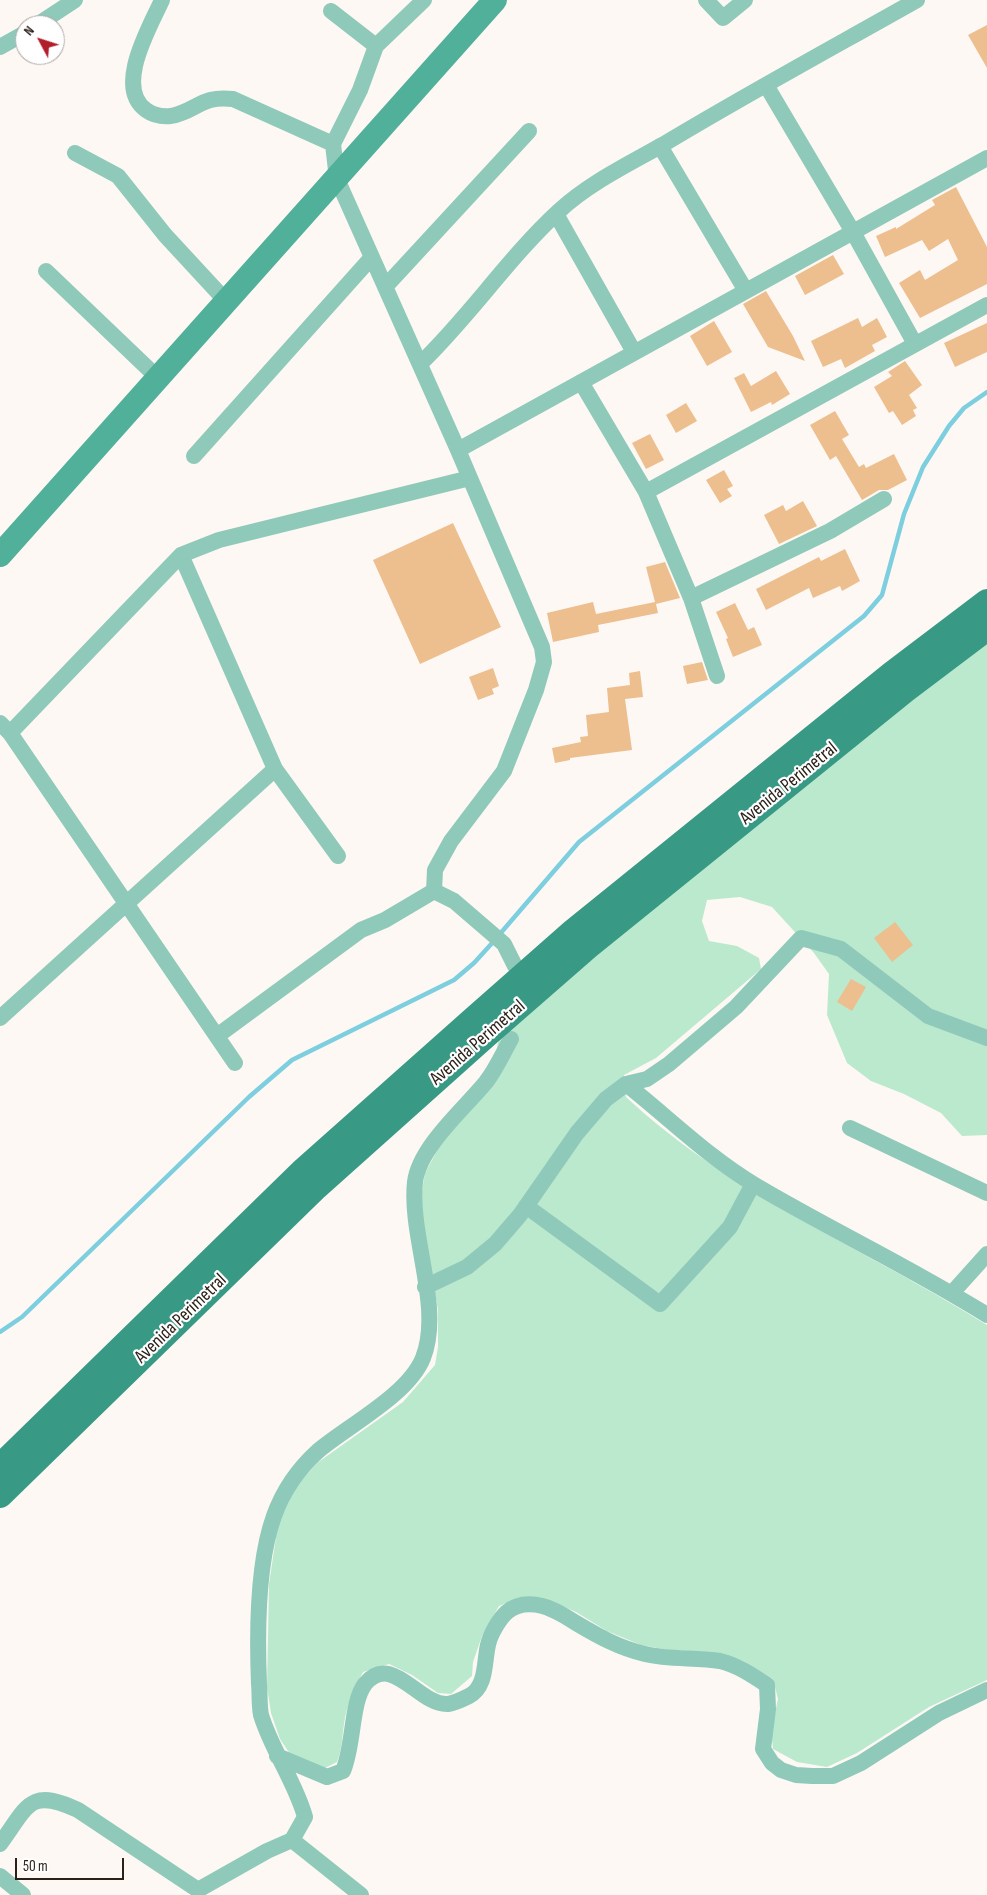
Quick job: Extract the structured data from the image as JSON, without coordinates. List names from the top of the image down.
{
  "streets": {
    "main road": ["Avenida Perimetral"]
  },
  "scale_bar": "50 m",
  "north": "top left"
}
